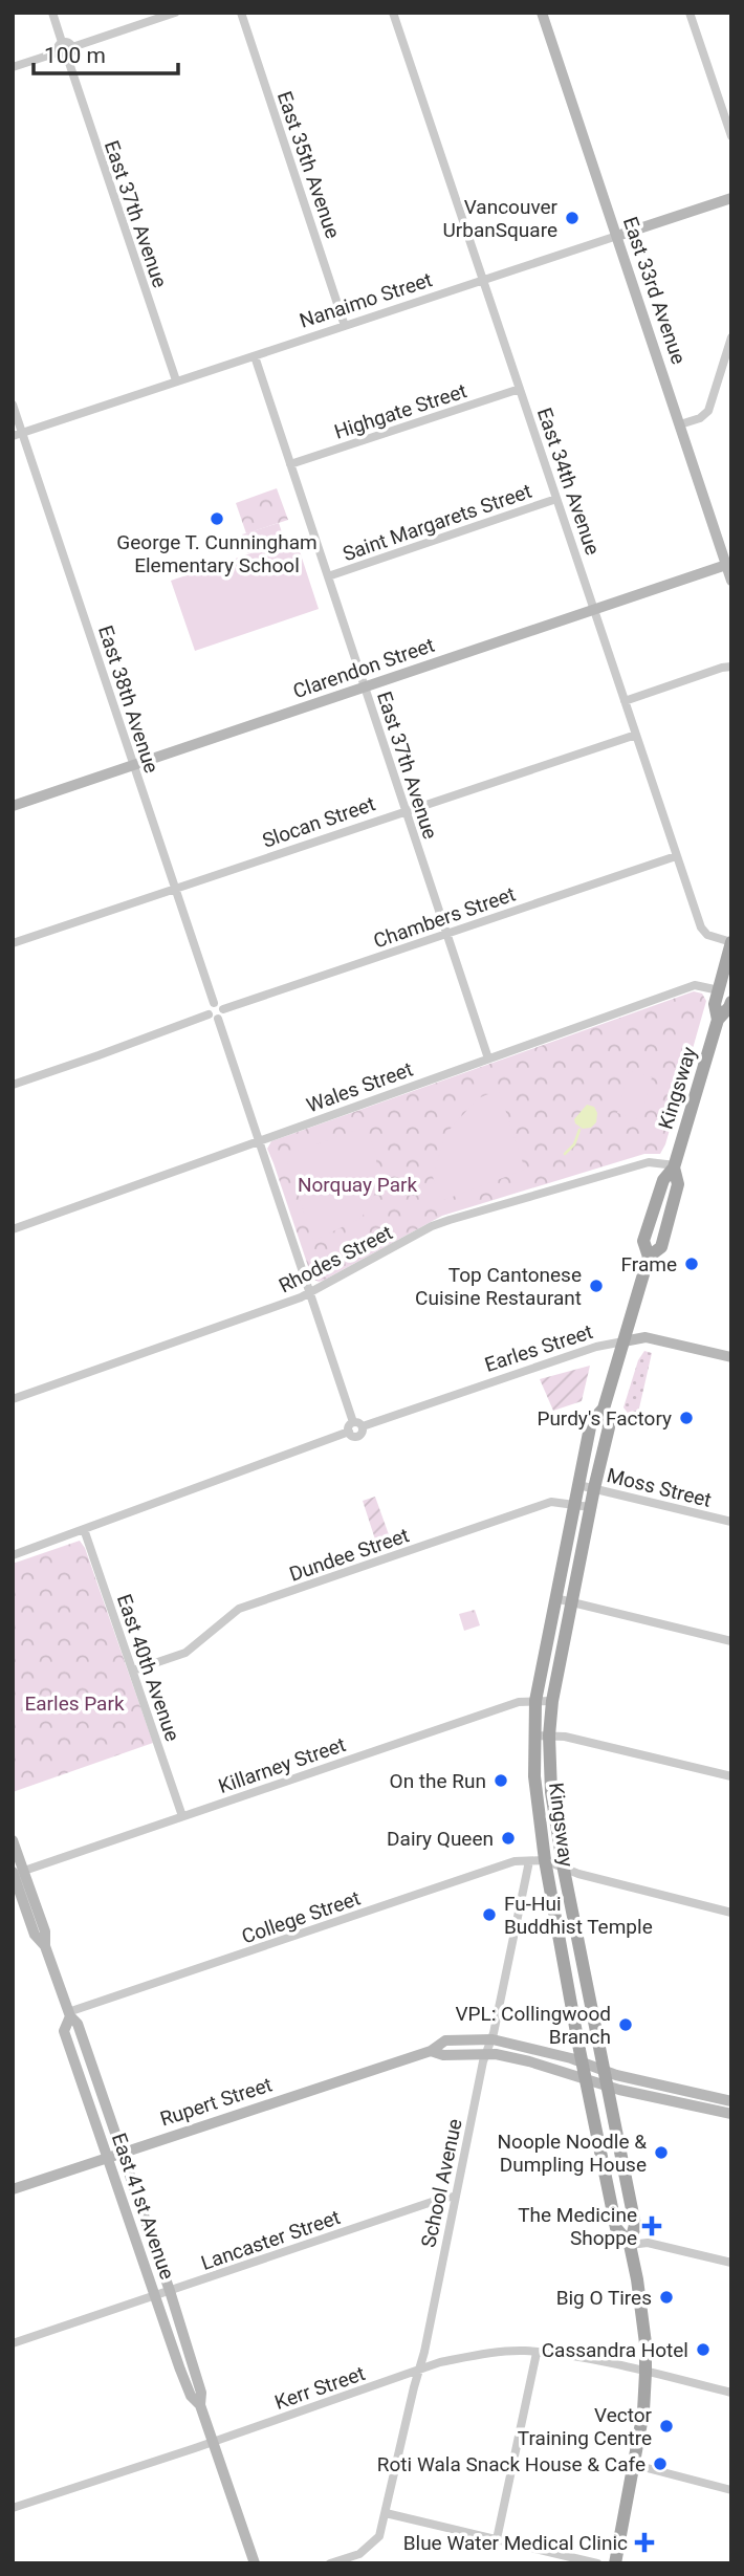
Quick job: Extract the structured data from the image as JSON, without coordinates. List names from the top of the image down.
{
  "streets": {
    "main road": ["Kingsway"],
    "street": [
      "East 35th Avenue",
      "East 37th Avenue",
      "East 33rd Avenue",
      "Nanaimo Street",
      "Highgate Street",
      "East 34th Avenue",
      "Saint Margarets Street",
      "Clarendon Street",
      "East 38th Avenue",
      "Slocan Street",
      "Chambers Street",
      "Wales Street",
      "Rhodes Street",
      "Earles Street",
      "Moss Street",
      "Dundee Street",
      "East 40th Avenue",
      "Killarney Street",
      "College Street",
      "Rupert Street",
      "School Avenue",
      "East 41st Avenue",
      "Lancaster Street",
      "Kerr Street"
    ]
  },
  "crossings": [
    ["East 35th Avenue", "Nanaimo Street"],
    ["East 37th Avenue", "Nanaimo Street"],
    ["East 37th Avenue", "Highgate Street"],
    ["East 37th Avenue", "Saint Margarets Street"],
    ["East 37th Avenue", "Clarendon Street"],
    ["East 37th Avenue", "Slocan Street"],
    ["East 37th Avenue", "Chambers Street"],
    ["East 37th Avenue", "Wales Street"],
    ["East 33rd Avenue", "Nanaimo Street"],
    ["East 33rd Avenue", "Clarendon Street"],
    ["Nanaimo Street", "East 34th Avenue"],
    ["Nanaimo Street", "East 38th Avenue"],
    ["Highgate Street", "East 34th Avenue"],
    ["East 34th Avenue", "Saint Margarets Street"],
    ["East 34th Avenue", "Clarendon Street"],
    ["East 34th Avenue", "Slocan Street"],
    ["East 34th Avenue", "Chambers Street"],
    ["East 34th Avenue", "Kingsway"],
    ["Clarendon Street", "East 38th Avenue"],
    ["East 38th Avenue", "Slocan Street"],
    ["East 38th Avenue", "Chambers Street"],
    ["Wales Street", "Kingsway"],
    ["Kingsway", "Rhodes Street"],
    ["Kingsway", "Earles Street"],
    ["Kingsway", "Moss Street"],
    ["Kingsway", "Dundee Street"],
    ["Kingsway", "Killarney Street"],
    ["Kingsway", "College Street"],
    ["Kingsway", "Rupert Street"],
    ["Kingsway", "Kerr Street"],
    ["Dundee Street", "East 40th Avenue"],
    ["East 40th Avenue", "Killarney Street"],
    ["Killarney Street", "East 41st Avenue"],
    ["College Street", "School Avenue"],
    ["College Street", "East 41st Avenue"],
    ["Rupert Street", "School Avenue"],
    ["Rupert Street", "East 41st Avenue"],
    ["School Avenue", "Lancaster Street"],
    ["School Avenue", "Kerr Street"],
    ["East 41st Avenue", "Lancaster Street"],
    ["East 41st Avenue", "Kerr Street"]
  ],
  "parks": ["Norquay Park", "Earles Park"],
  "places": {
    "other": [
      "Vancouver UrbanSquare",
      "George T. Cunningham Elementary School",
      "Frame",
      "Top Cantonese Cuisine Restaurant",
      "Purdy's Factory",
      "On the Run",
      "Dairy Queen",
      "Fu-Hui Buddhist Temple",
      "VPL: Collingwood Branch",
      "Noople Noodle & Dumpling House",
      "Big O Tires",
      "Cassandra Hotel",
      "Vector Training Centre",
      "Roti Wala Snack House & Cafe"
    ],
    "health": ["The Medicine Shoppe", "Blue Water Medical Clinic"]
  },
  "scale_bar": "100 m"
}
